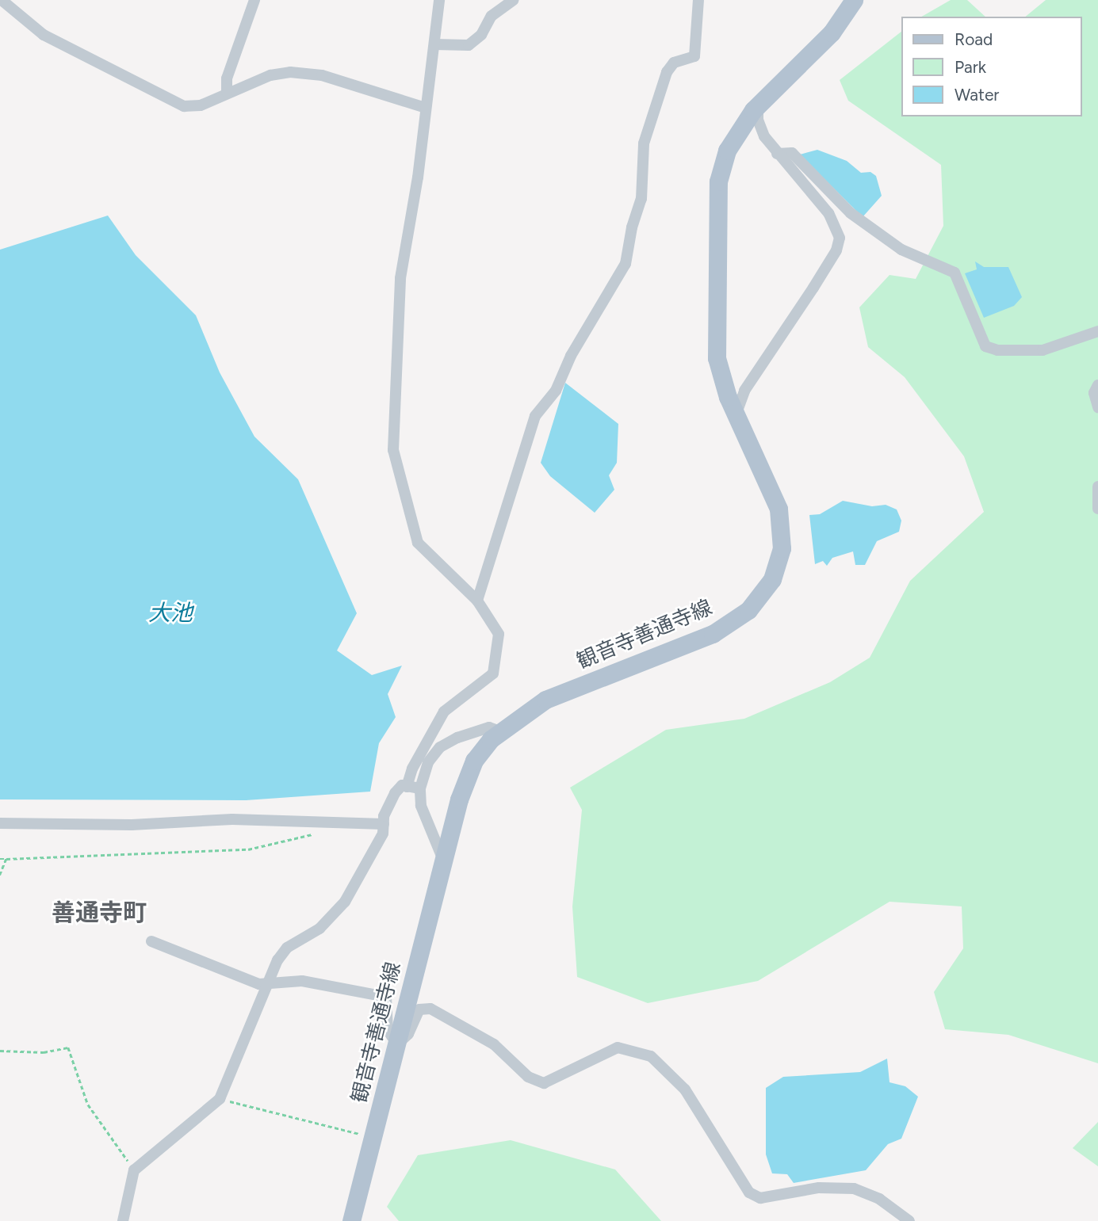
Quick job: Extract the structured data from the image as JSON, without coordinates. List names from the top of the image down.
{
  "streets": {
    "main road": ["観音寺善通寺線"]
  },
  "districts": ["善通寺町"],
  "water": ["大池"],
  "legend": ["Road", "Park", "Water"]
}
